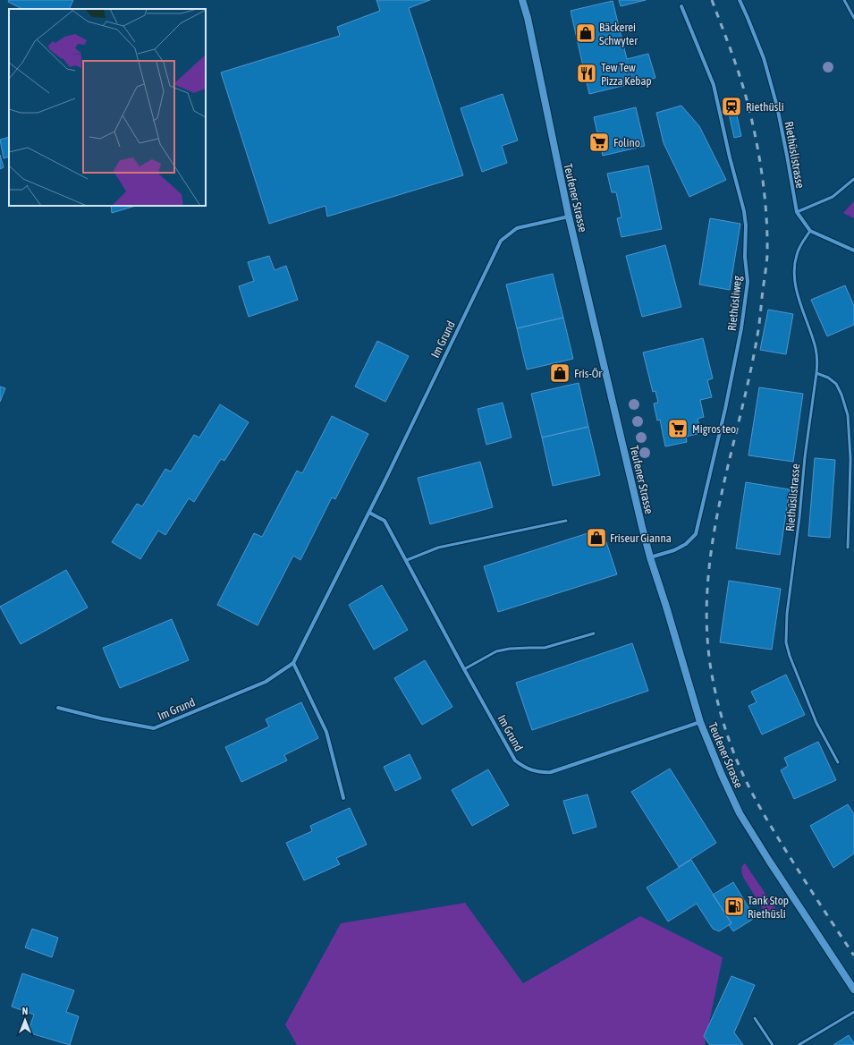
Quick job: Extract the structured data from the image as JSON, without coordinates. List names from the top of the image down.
{
  "streets": {
    "main road": ["Teufener Strasse"],
    "street": ["Riethüslistrasse", "Riethüsliweg", "Im Grund"]
  },
  "crossings": [
    ["Teufener Strasse", "Riethüsliweg"],
    ["Teufener Strasse", "Im Grund"]
  ],
  "places": {
    "shop": ["Bäckerei Schwyter", "Fris-Ör", "Friseur Gianna"],
    "restaurant": ["Tew Tew Pizza Kebap"],
    "station": ["Riethüsli"],
    "supermarket": ["Folino", "Migros teo"],
    "fuel station": ["Tank Stop Riethüsli"]
  },
  "north": "top"
}
